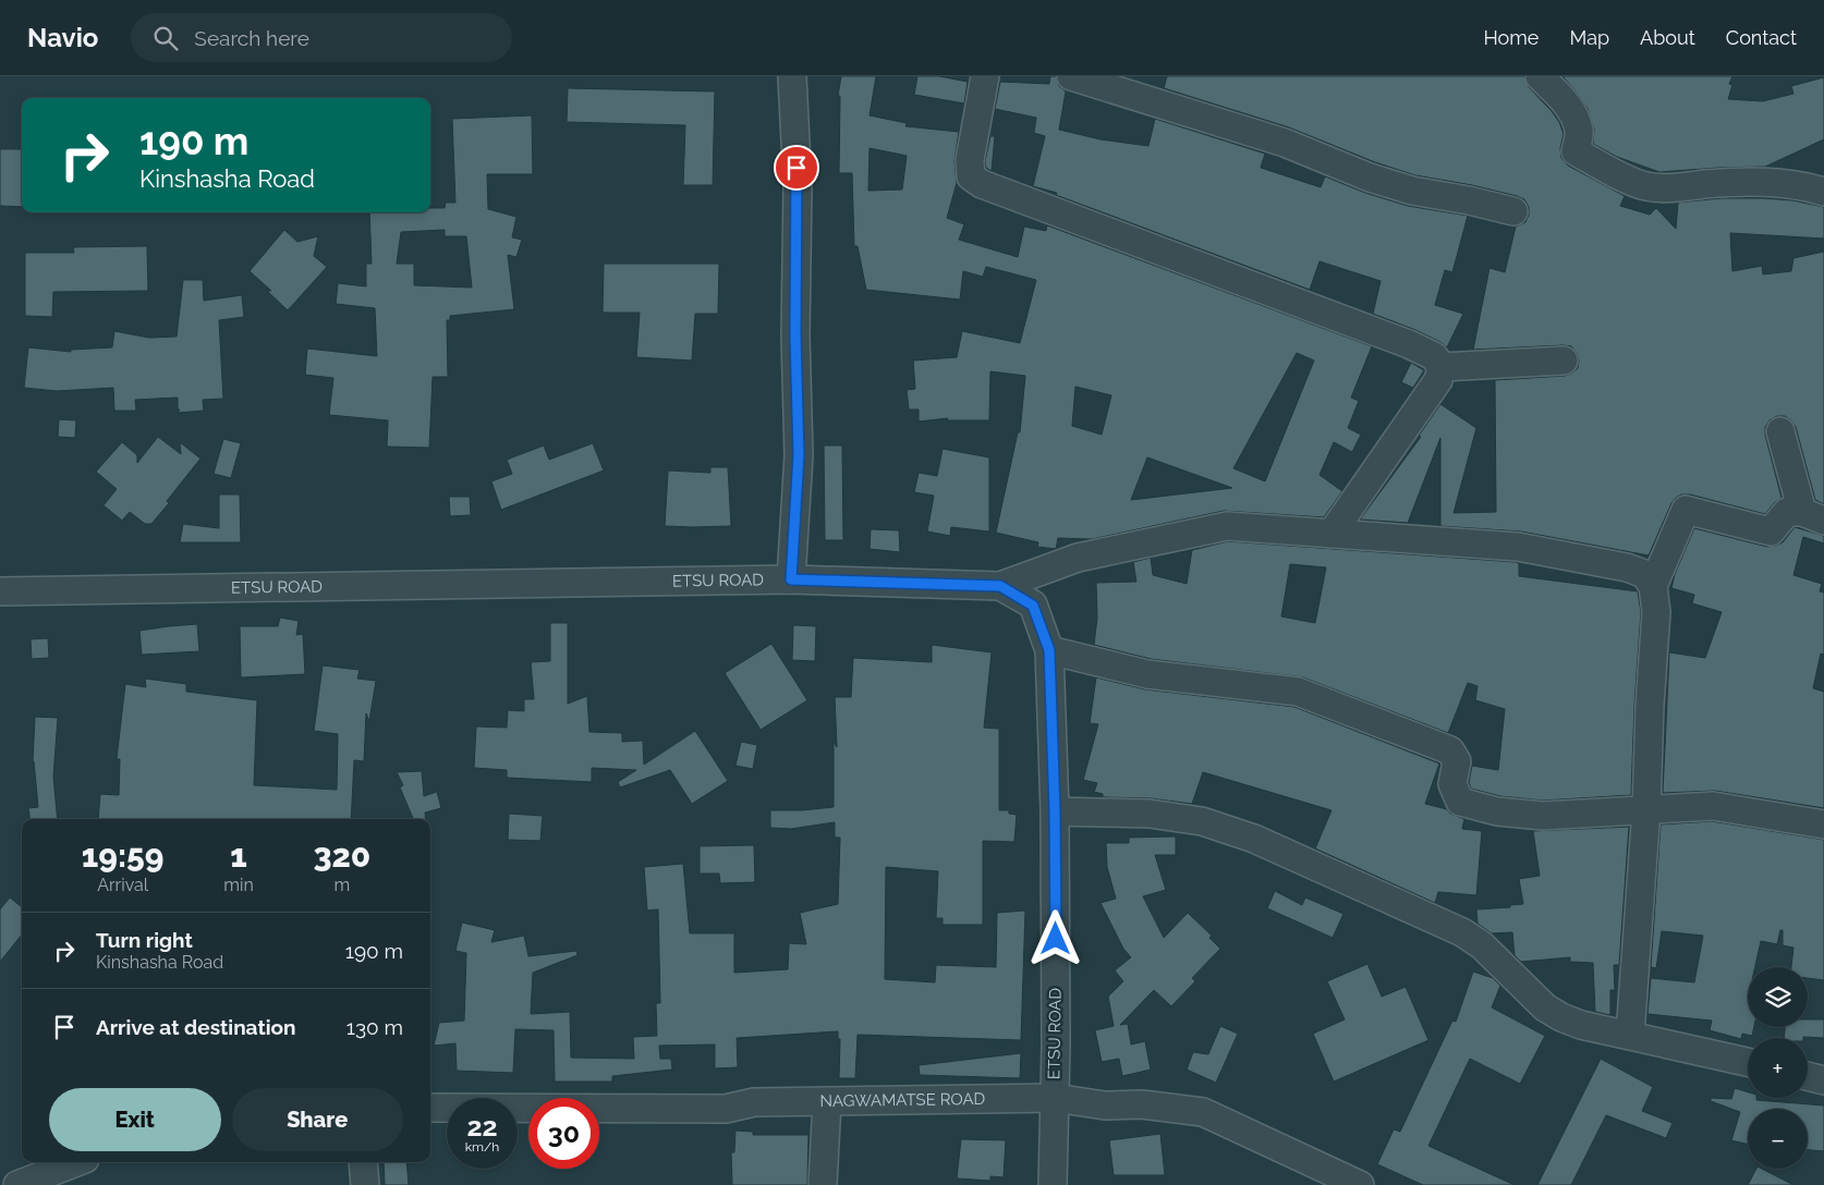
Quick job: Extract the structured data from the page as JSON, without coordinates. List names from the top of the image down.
{
  "streets": {
    "street": ["ETSU ROAD", "NAGWAMATSE ROAD"]
  },
  "crossings": [
    ["ETSU ROAD", "NAGWAMATSE ROAD"]
  ],
  "page": {
    "header": "Navio",
    "search": "Search here",
    "nav": [
      "Home",
      "Map",
      "About",
      "Contact"
    ],
    "turn": ["190 m", "Kinshasha Road"],
    "eta": [
      "19:59",
      "Arrival",
      "1",
      "min",
      "320",
      "m"
    ],
    "list": [
      {
        "name": "Turn right",
        "note": "Kinshasha Road",
        "value": "190 m"
      },
      {
        "name": "Arrive at destination",
        "value": "130 m"
      }
    ],
    "map_buttons": ["+", "−"],
    "buttons": ["Exit", "Share"],
    "speed": "22 km/h",
    "limit": "30"
  }
}
